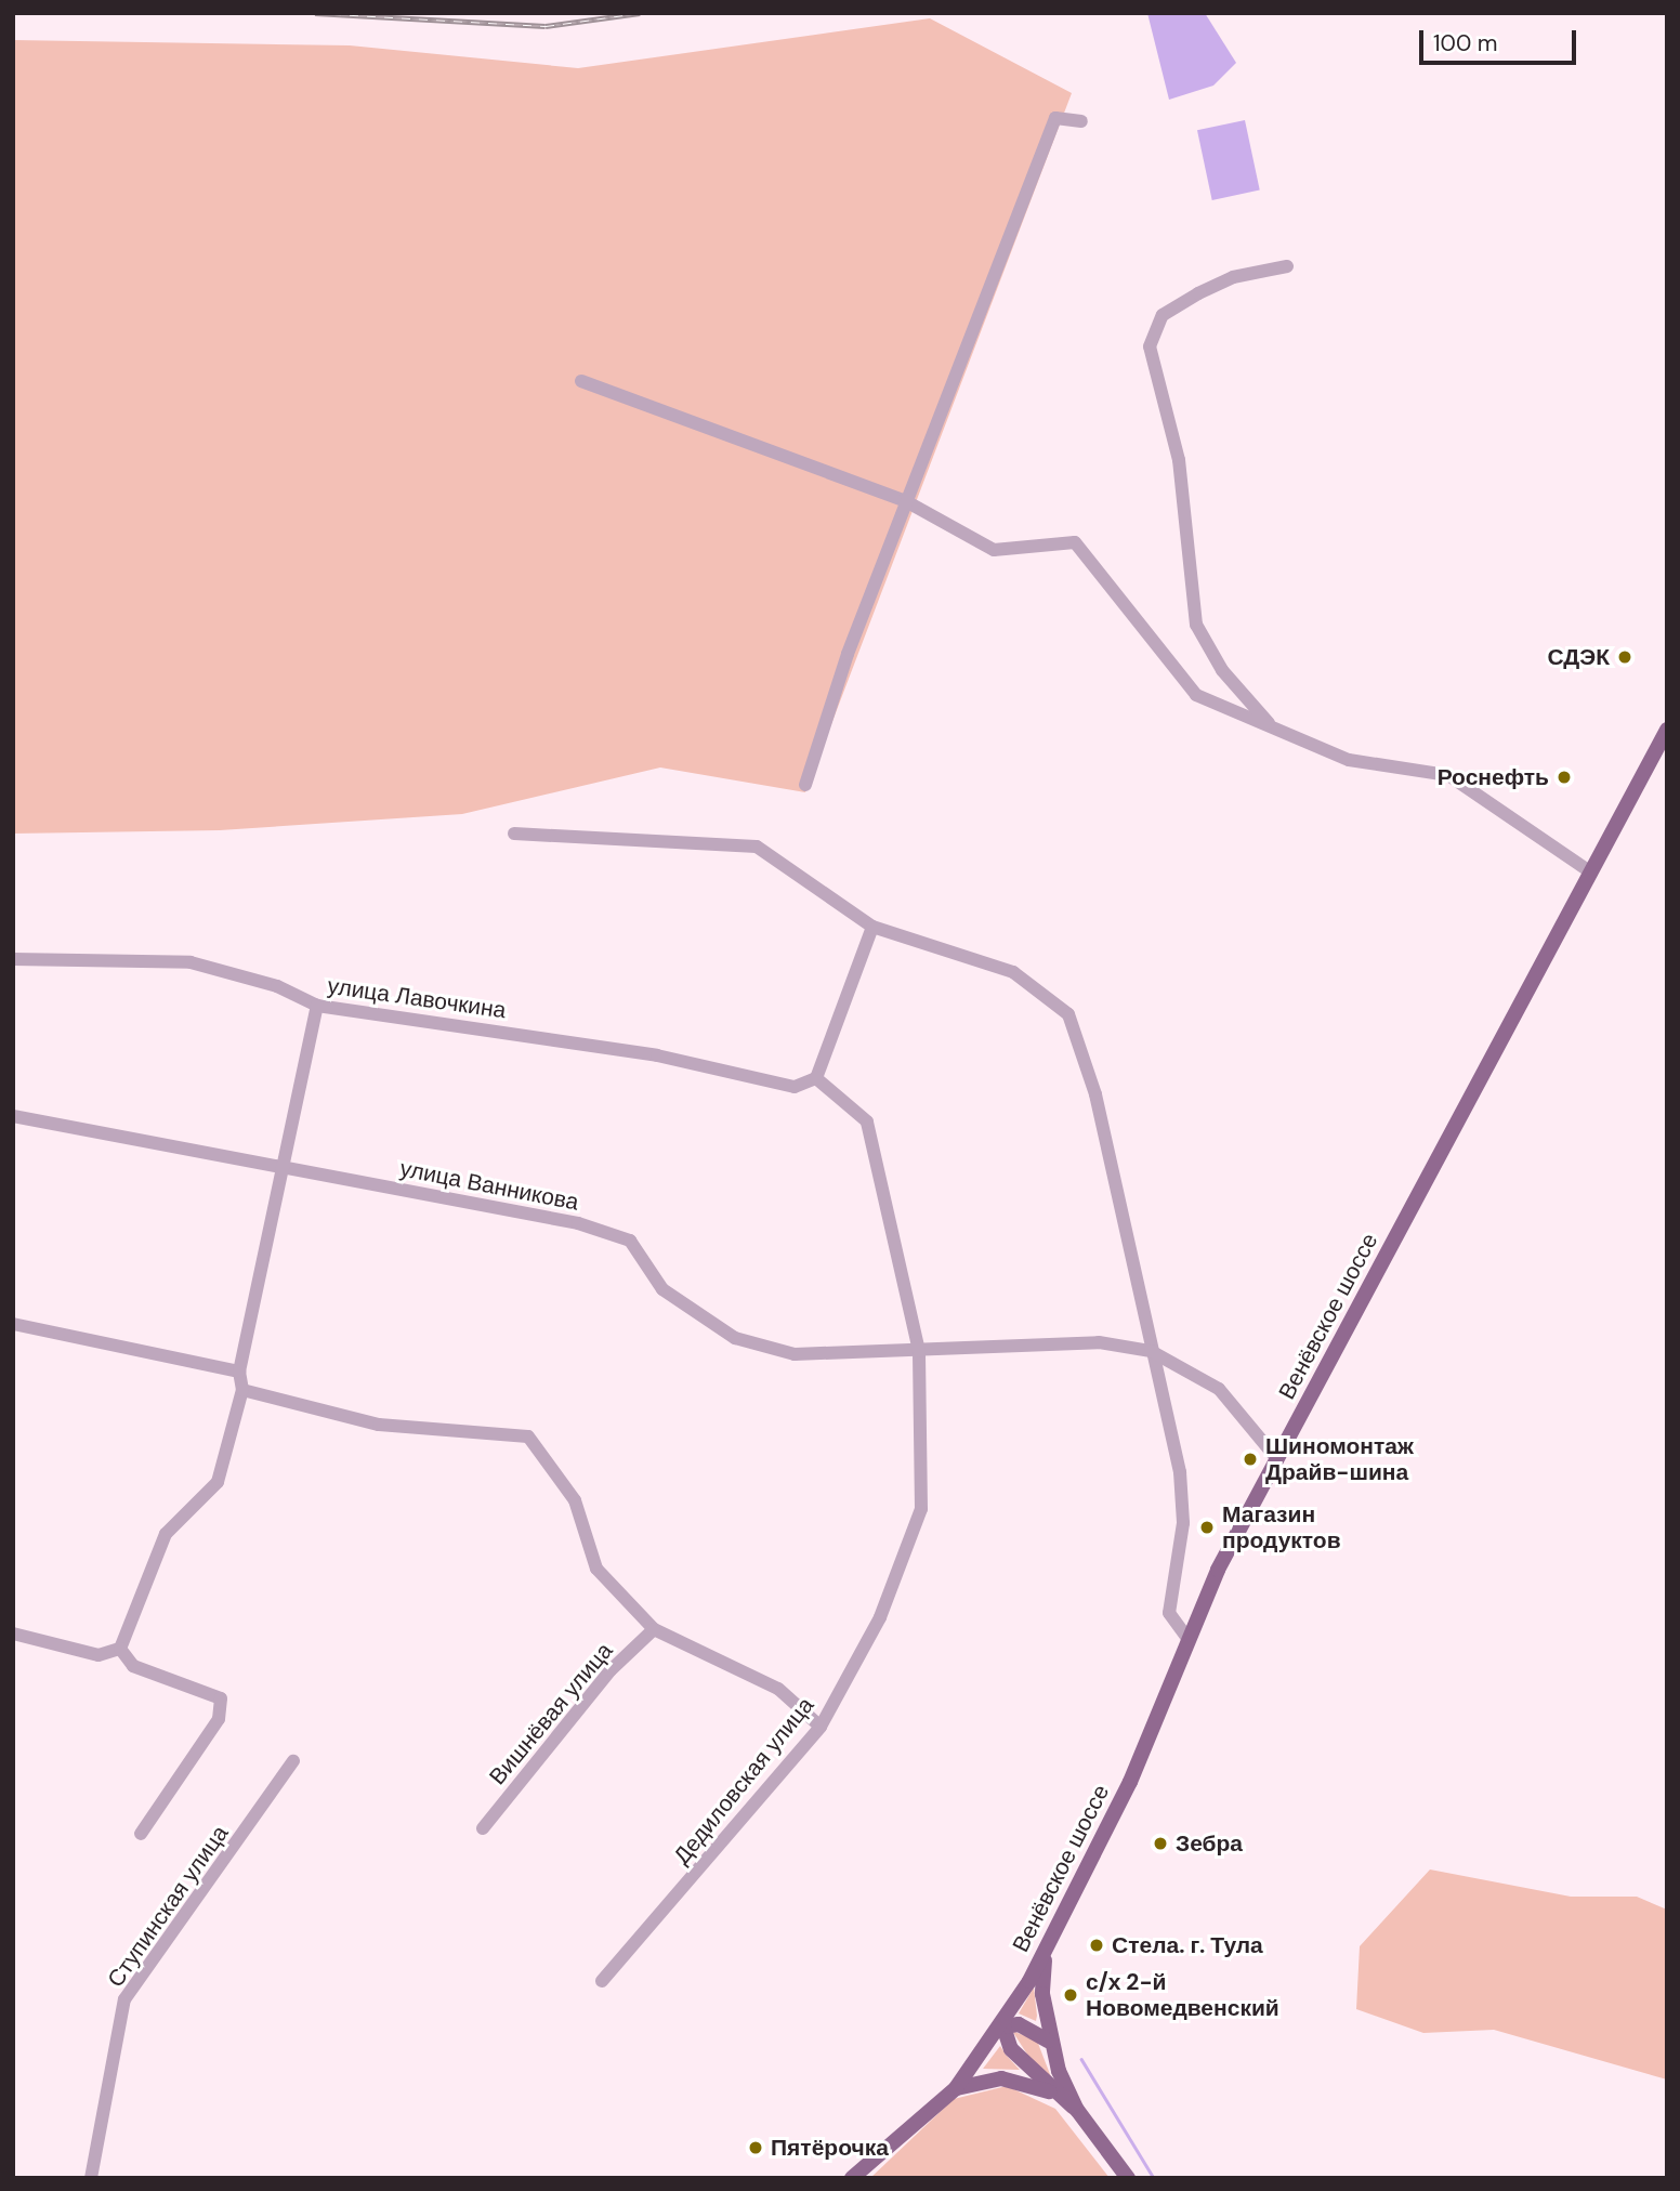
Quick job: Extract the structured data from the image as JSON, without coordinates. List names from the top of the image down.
{
  "streets": {
    "main road": ["Венёвское шоссе"],
    "street": [
      "улица Лавочкина",
      "улица Ванникова",
      "Вишнёвая улица",
      "Дедиловская улица",
      "Ступинская улица"
    ]
  },
  "crossings": [
    ["улица Лавочкина", "Дедиловская улица"],
    ["улица Ванникова", "Венёвское шоссе"],
    ["улица Ванникова", "Дедиловская улица"]
  ],
  "places": [
    "СДЭК",
    "Роснефть",
    "Шиномонтаж Драйв-шина",
    "Магазин продуктов",
    "Зебра",
    "Стела. г. Тула",
    "с/х 2-й Новомедвенский",
    "Пятёрочка"
  ],
  "scale_bar": "100 m"
}
